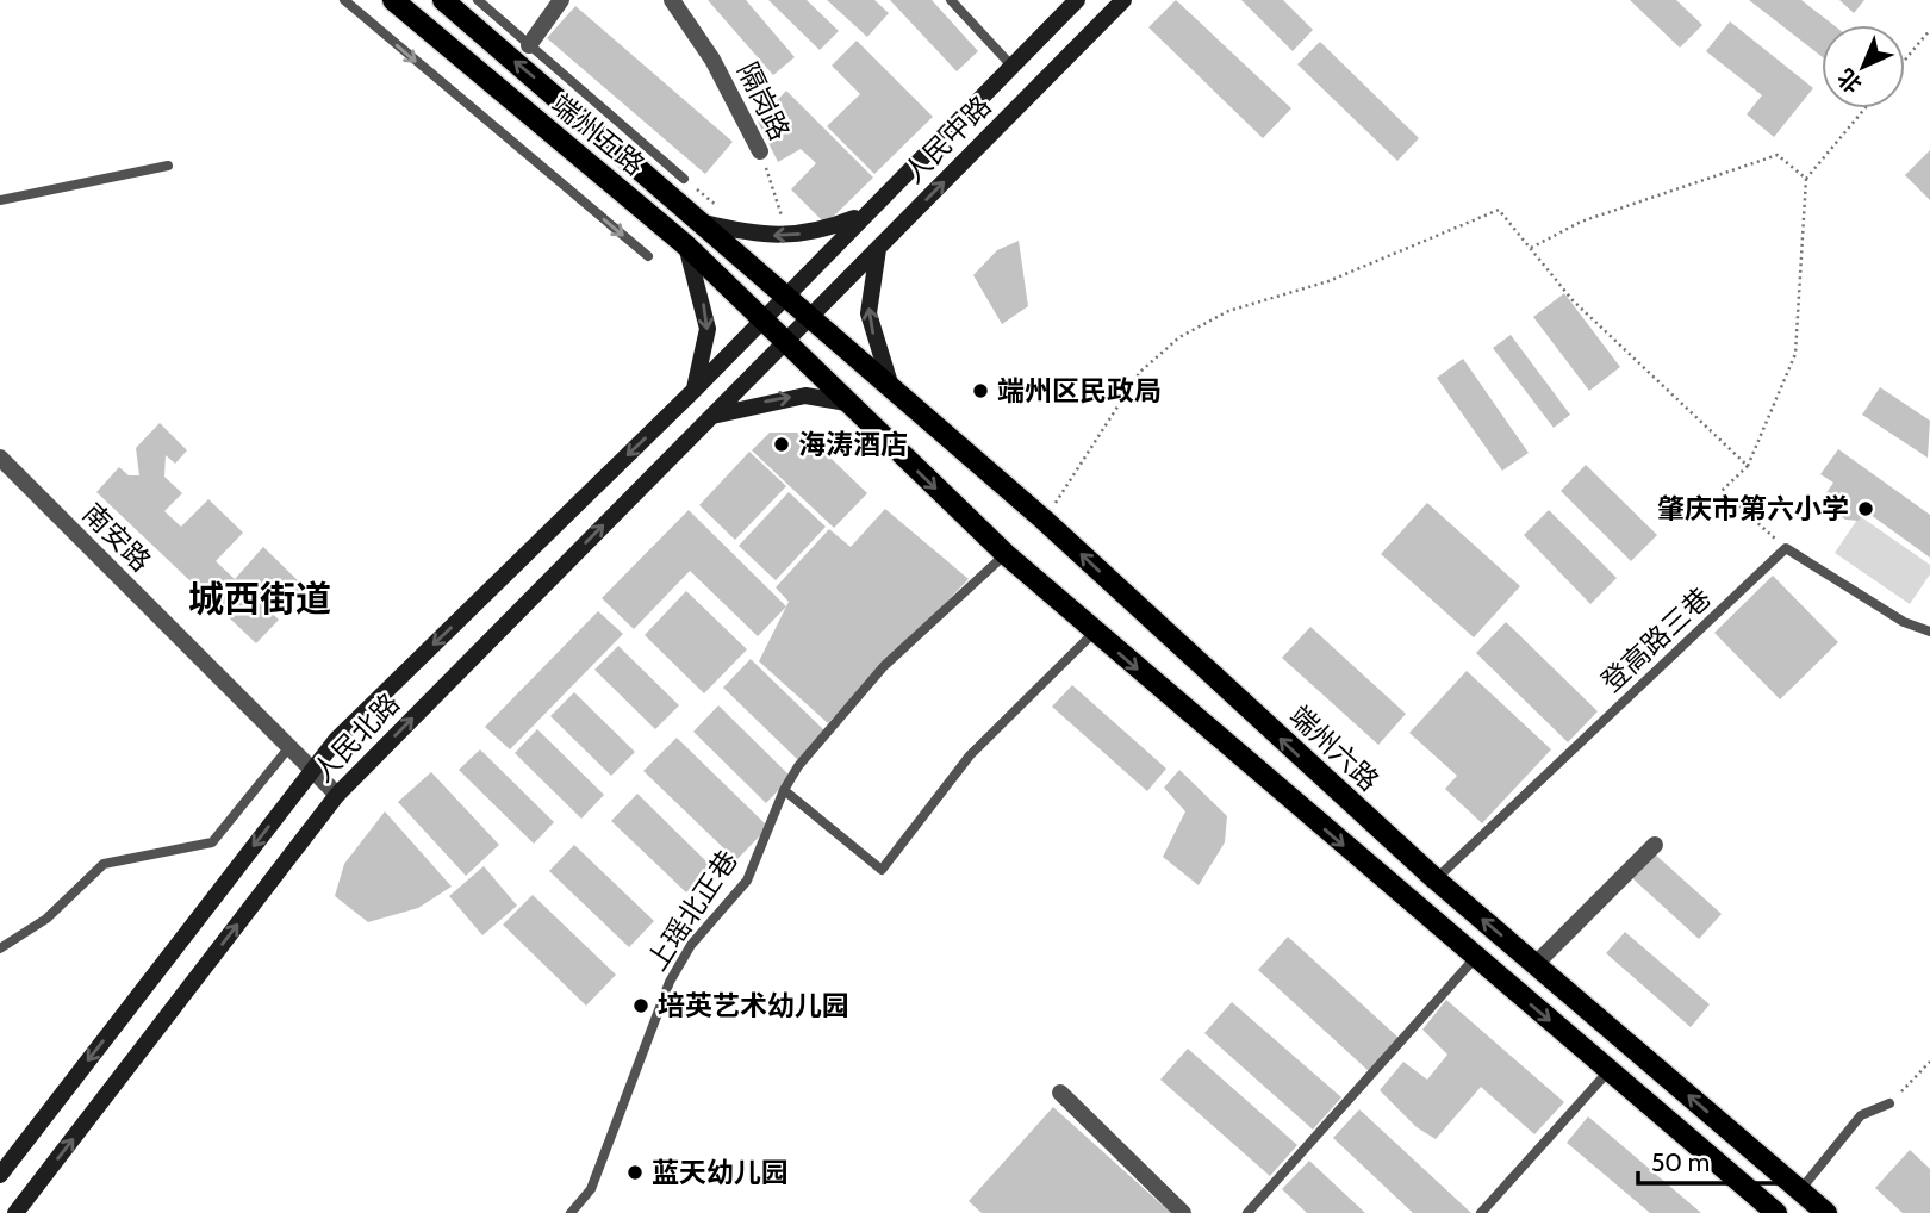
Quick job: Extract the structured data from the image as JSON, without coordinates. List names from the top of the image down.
{
  "streets": {
    "main road": [
      "端州五路",
      "人民中路",
      "人民北路",
      "端州六路"
    ],
    "street": ["隔岗路", "南安路"],
    "lane": ["登高路三巷", "上瑶北正巷"]
  },
  "crossings": [
    ["端州五路", "人民中路"],
    ["端州五路", "人民北路"],
    ["端州五路", "端州六路"],
    ["人民中路", "人民北路"],
    ["人民中路", "端州六路"],
    ["南安路", "人民北路"],
    ["登高路三巷", "端州六路"]
  ],
  "districts": ["城西街道"],
  "places": [
    "端州区民政局",
    "海涛酒店",
    "肇庆市第六小学",
    "培英艺术幼儿园",
    "蓝天幼儿园"
  ],
  "scale_bar": "50 m",
  "north": "bottom left"
}
